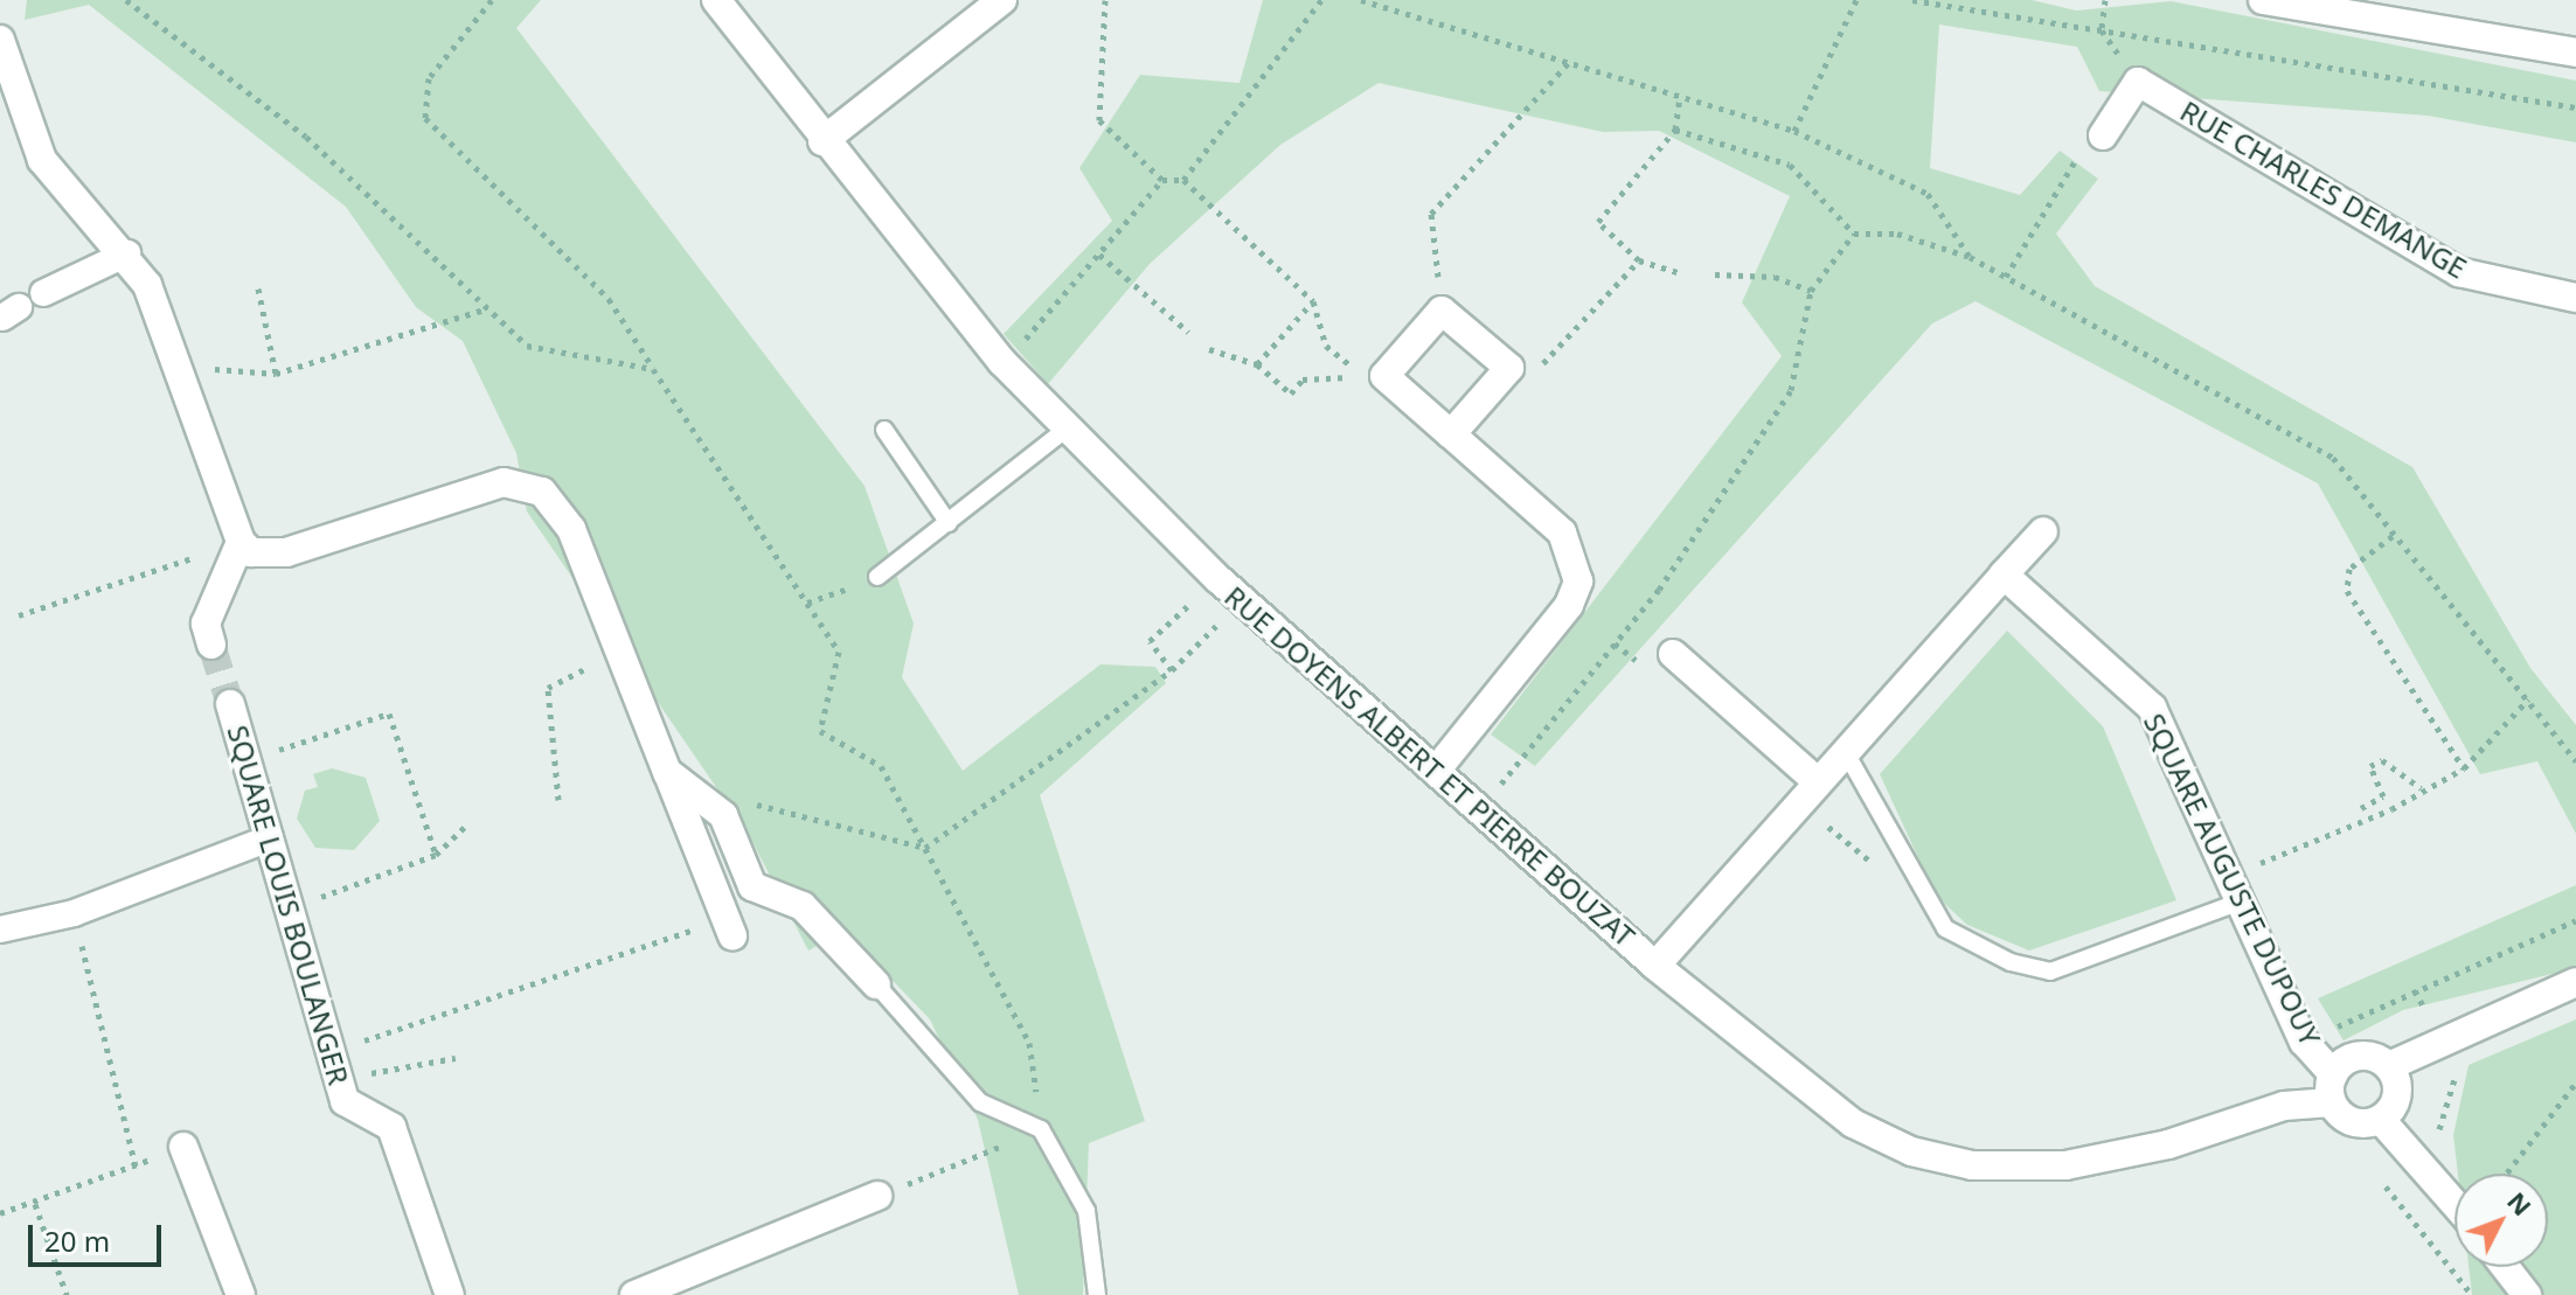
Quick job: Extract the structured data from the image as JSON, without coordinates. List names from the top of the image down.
{
  "streets": {
    "street": [
      "RUE CHARLES DEMANGE",
      "RUE DOYENS ALBERT ET PIERRE BOUZAT",
      "SQUARE AUGUSTE DUPOUY",
      "SQUARE LOUIS BOULANGER"
    ]
  },
  "crossings": [
    ["RUE DOYENS ALBERT ET PIERRE BOUZAT", "SQUARE AUGUSTE DUPOUY"]
  ],
  "scale_bar": "20 m",
  "north": "top right"
}
